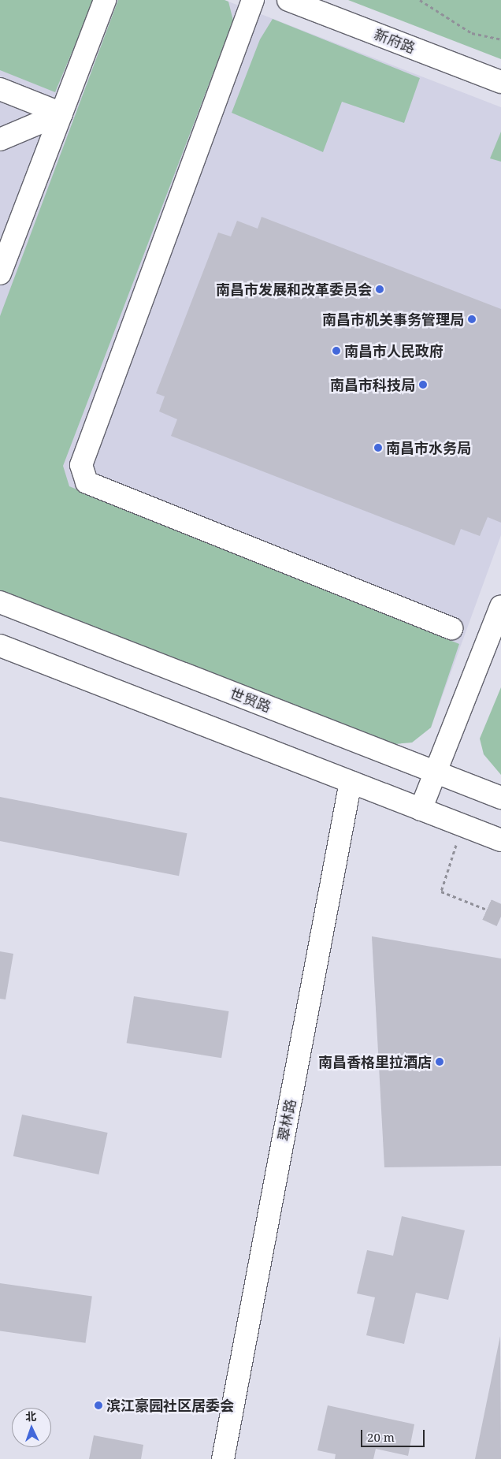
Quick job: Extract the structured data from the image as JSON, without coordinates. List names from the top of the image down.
{
  "streets": {
    "street": ["新府路", "世贸路", "翠林路"]
  },
  "places": [
    "南昌市发展和改革委员会",
    "南昌市机关事务管理局",
    "南昌市人民政府",
    "南昌市科技局",
    "南昌市水务局",
    "南昌香格里拉酒店",
    "滨江豪园社区居委会"
  ],
  "scale_bar": "20 m",
  "north": "top"
}
